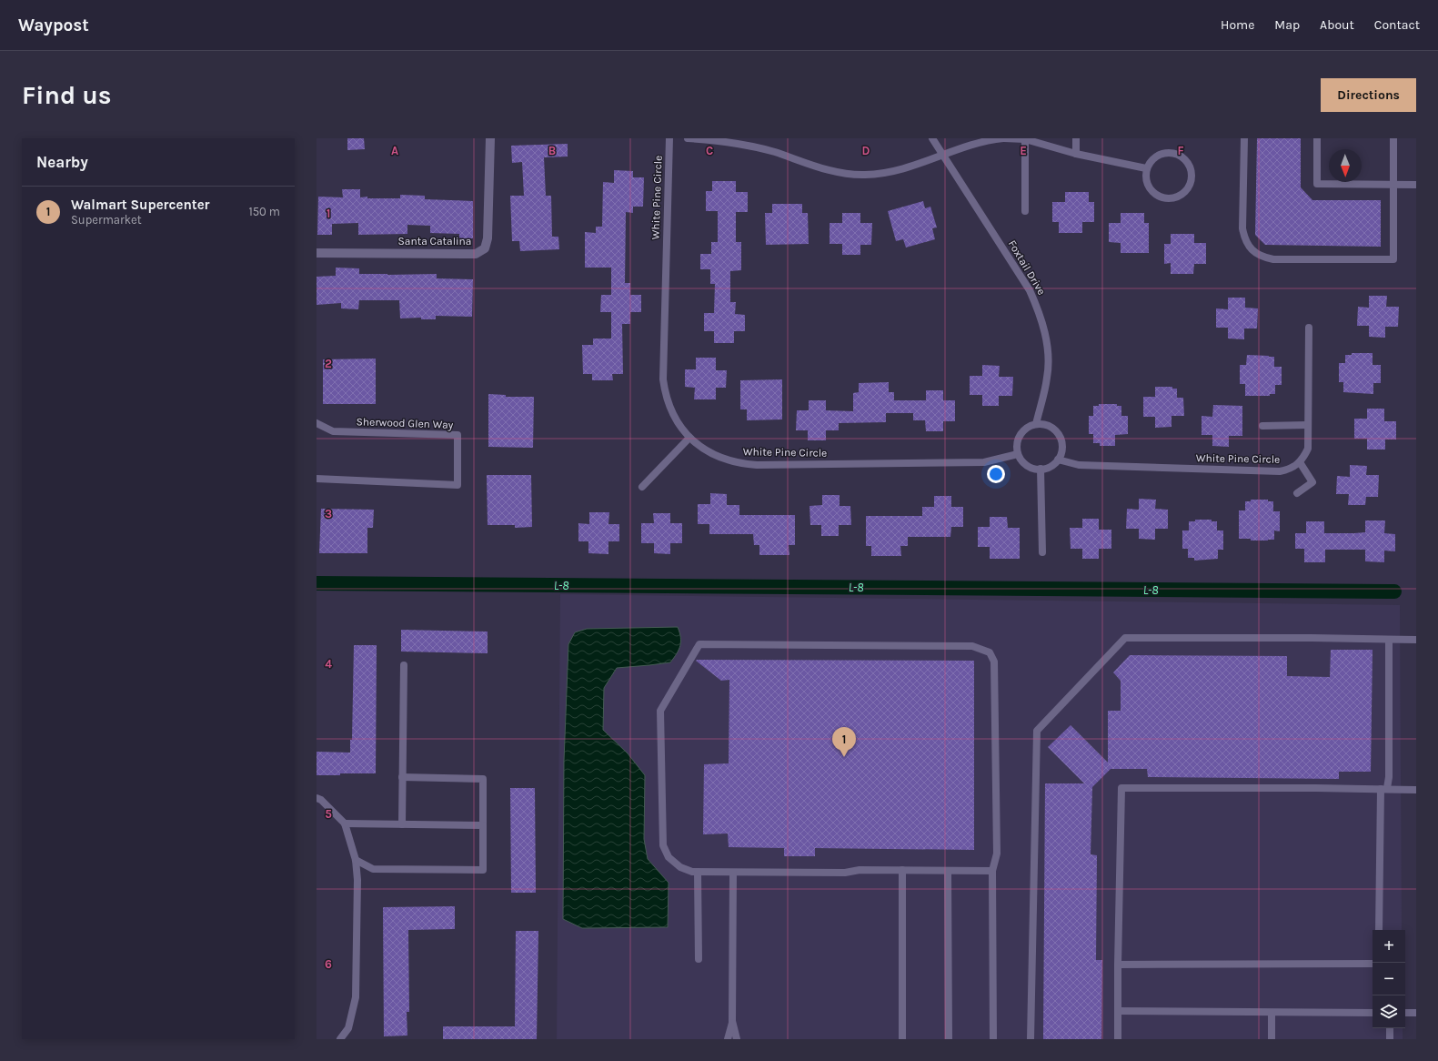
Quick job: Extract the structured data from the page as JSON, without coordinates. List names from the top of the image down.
{
  "streets": {
    "street": ["Santa Catalina"],
    "lane": ["White Pine Circle", "Foxtail Drive", "Sherwood Glen Way"]
  },
  "crossings": [
    ["White Pine Circle", "Foxtail Drive"]
  ],
  "water": ["L-8"],
  "north": "bottom",
  "page": {
    "header": "Waypost",
    "nav": [
      "Home",
      "Map",
      "About",
      "Contact"
    ],
    "buttons": "Directions",
    "title": "Find us",
    "heading": "Nearby",
    "list": [
      {
        "mark": "1",
        "name": "Walmart Supercenter",
        "note": "Supermarket",
        "value": "150 m"
      }
    ],
    "pins": "1",
    "map_buttons": ["+", "−"]
  },
  "grid": {
    "columns": [
      "A",
      "B",
      "C",
      "D",
      "E",
      "F"
    ],
    "rows": [
      "1",
      "2",
      "3",
      "4",
      "5",
      "6"
    ]
  }
}
